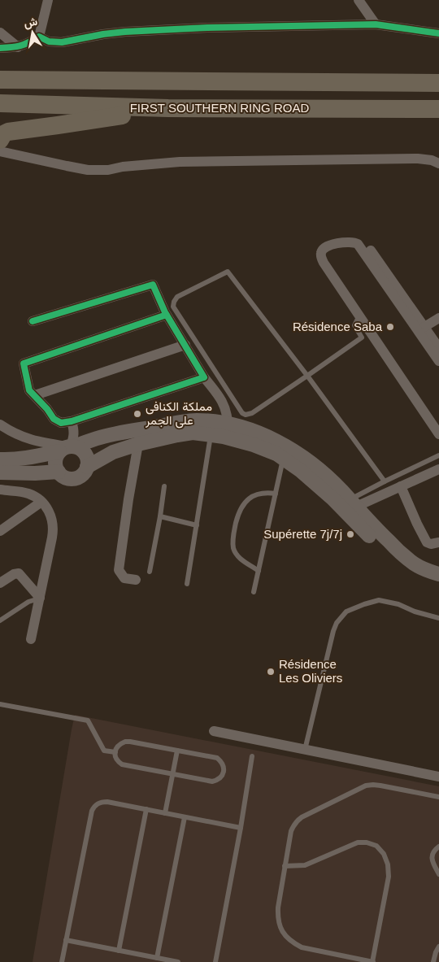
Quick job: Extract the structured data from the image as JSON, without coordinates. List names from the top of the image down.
{
  "streets": {
    "highway": ["FIRST SOUTHERN RING ROAD"]
  },
  "places": [
    "Résidence Saba",
    "مملكة الكنافى على الجمر",
    "Supérette 7j/7j",
    "Résidence Les Oliviers"
  ],
  "north": "top"
}
